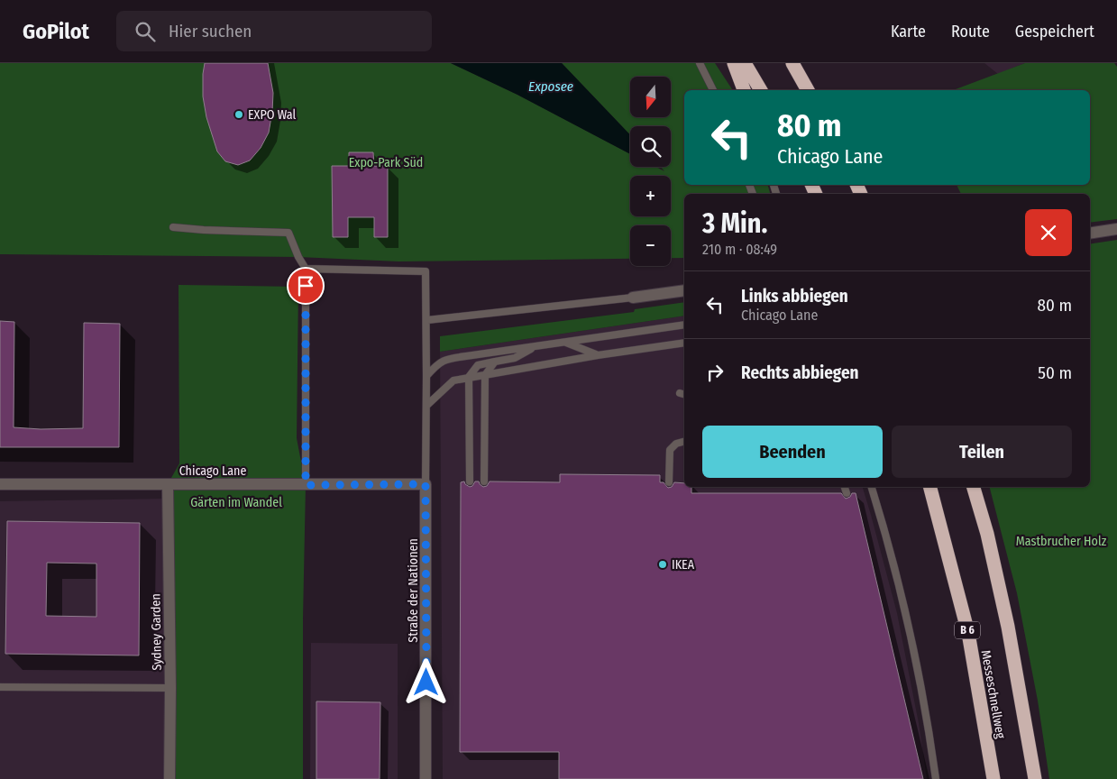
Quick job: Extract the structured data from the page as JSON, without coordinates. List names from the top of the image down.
{
  "streets": {
    "highway": ["B 6", "Messeschnellweg"],
    "street": ["Chicago Lane", "Straße der Nationen", "Sydney Garden"]
  },
  "crossings": [
    ["Chicago Lane", "Straße der Nationen"],
    ["Chicago Lane", "Sydney Garden"]
  ],
  "water": ["Exposee"],
  "parks": ["Expo-Park Süd", "Gärten im Wandel", "Mastbrucher Holz"],
  "places": ["EXPO Wal", "IKEA"],
  "north": "bottom",
  "page": {
    "header": "GoPilot",
    "search": "Hier suchen",
    "nav": ["Karte", "Route", "Gespeichert"],
    "map_buttons": ["+", "−"],
    "turn": ["80 m", "Chicago Lane"],
    "heading": ["3 Min.", "210 m · 08:49"],
    "list": [
      {
        "name": "Links abbiegen",
        "note": "Chicago Lane",
        "value": "80 m"
      },
      {
        "name": "Rechts abbiegen",
        "value": "50 m"
      }
    ],
    "buttons": ["Beenden", "Teilen"]
  }
}
